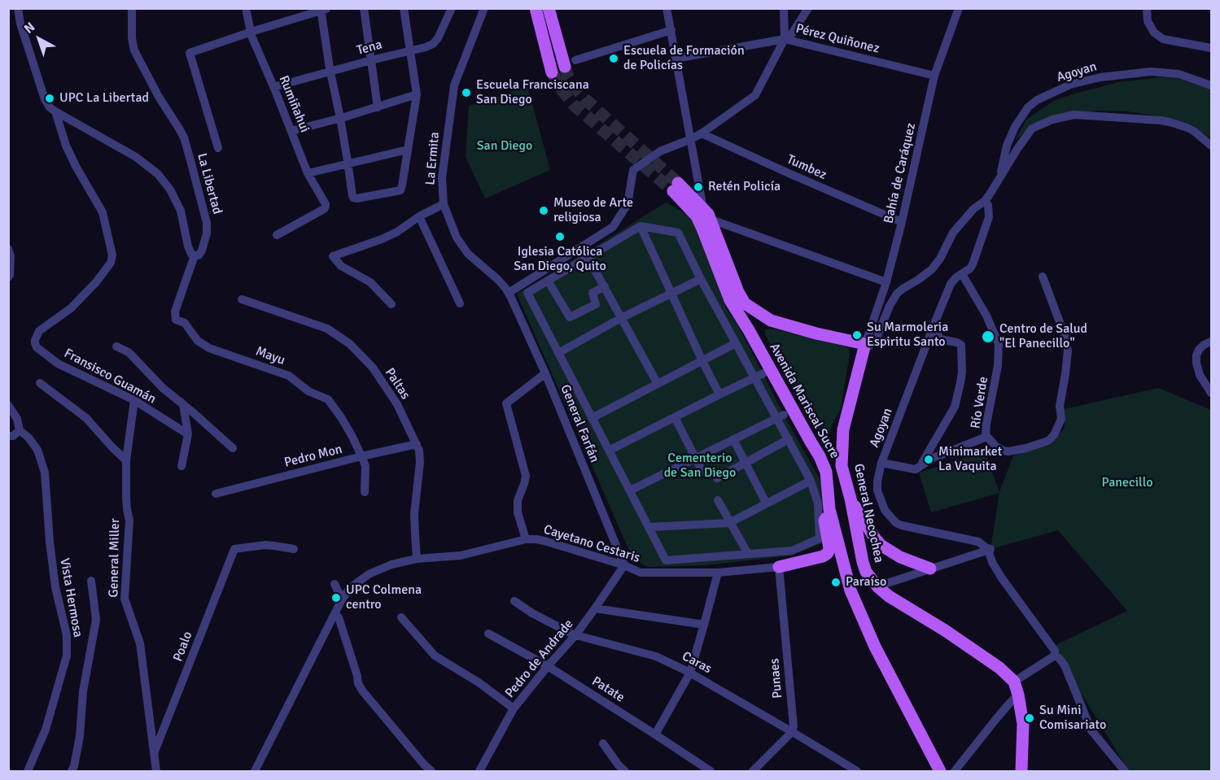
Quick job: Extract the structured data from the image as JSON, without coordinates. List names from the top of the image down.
{
  "streets": {
    "main road": ["Avenida Mariscal Sucre", "General Necochea"],
    "street": [
      "Pérez Quiñonez",
      "Tena",
      "Agoyan",
      "Rumiñahui",
      "La Ermita",
      "Tumbez",
      "Bahía de Caráquez",
      "La Libertad",
      "Mayu",
      "Fransisco Guamán",
      "Paltas",
      "Río Verde",
      "General Farfán",
      "Pedro Mon",
      "Cayetano Cestaris",
      "General Miller",
      "Vista Hermosa",
      "Poalo",
      "Pedro de Andrade",
      "Caras",
      "Punaes",
      "Patate"
    ]
  },
  "crossings": [
    ["Pérez Quiñonez", "Bahía de Caráquez"],
    ["Tena", "Rumiñahui"],
    ["Agoyan", "Río Verde"],
    ["La Ermita", "General Farfán"],
    ["Tumbez", "Bahía de Caráquez"],
    ["Bahía de Caráquez", "General Necochea"],
    ["La Libertad", "Mayu"],
    ["Mayu", "Pedro Mon"],
    ["Fransisco Guamán", "General Miller"],
    ["Paltas", "Pedro Mon"],
    ["Paltas", "Cayetano Cestaris"],
    ["General Farfán", "Cayetano Cestaris"],
    ["General Farfán", "Pedro de Andrade"],
    ["Cayetano Cestaris", "Pedro de Andrade"],
    ["Cayetano Cestaris", "Punaes"],
    ["General Miller", "Poalo"],
    ["Pedro de Andrade", "Caras"],
    ["Pedro de Andrade", "Patate"],
    ["Caras", "Punaes"]
  ],
  "parks": ["San Diego", "Cementerio de San Diego", "Panecillo"],
  "places": [
    "Escuela de Formación de Policías",
    "Escuela Franciscana San Diego",
    "UPC La Libertad",
    "Retén Policía",
    "Museo de Arte religiosa",
    "Iglesia Católica San Diego, Quito",
    "Su Marmoleria Espiritu Santo",
    "Centro de Salud \"El Panecillo\"",
    "Minimarket La Vaquita",
    "Paraíso",
    "UPC Colmena centro",
    "Su Mini Comisariato"
  ],
  "north": "top left"
}
